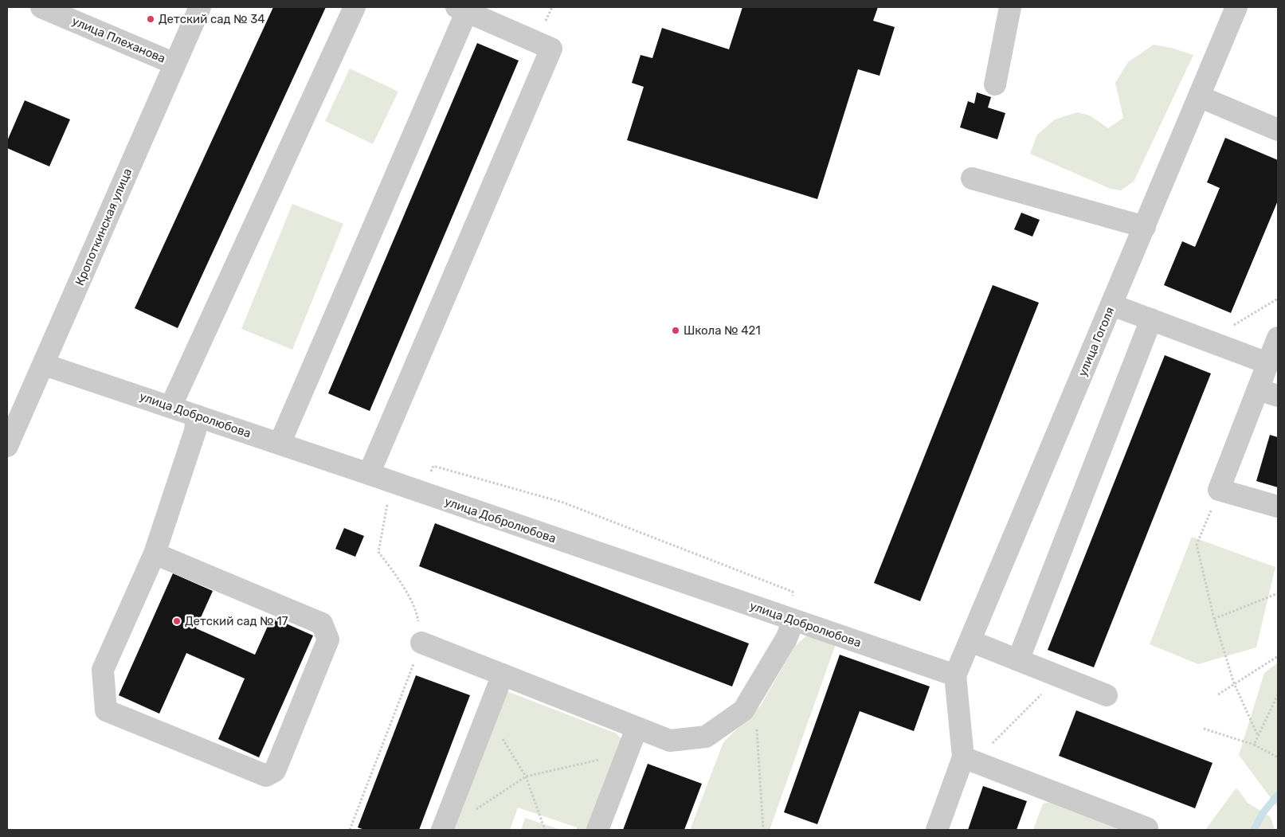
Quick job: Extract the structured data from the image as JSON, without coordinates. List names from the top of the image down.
{
  "streets": {
    "street": [
      "улица Плеханова",
      "Кропоткинская улица",
      "улица Гоголя",
      "улица Добролюбова"
    ]
  },
  "crossings": [
    ["улица Плеханова", "Кропоткинская улица"],
    ["Кропоткинская улица", "улица Добролюбова"],
    ["улица Гоголя", "улица Добролюбова"]
  ],
  "places": ["Детский сад № 34", "Школа № 421", "Детский сад № 17"]
}
